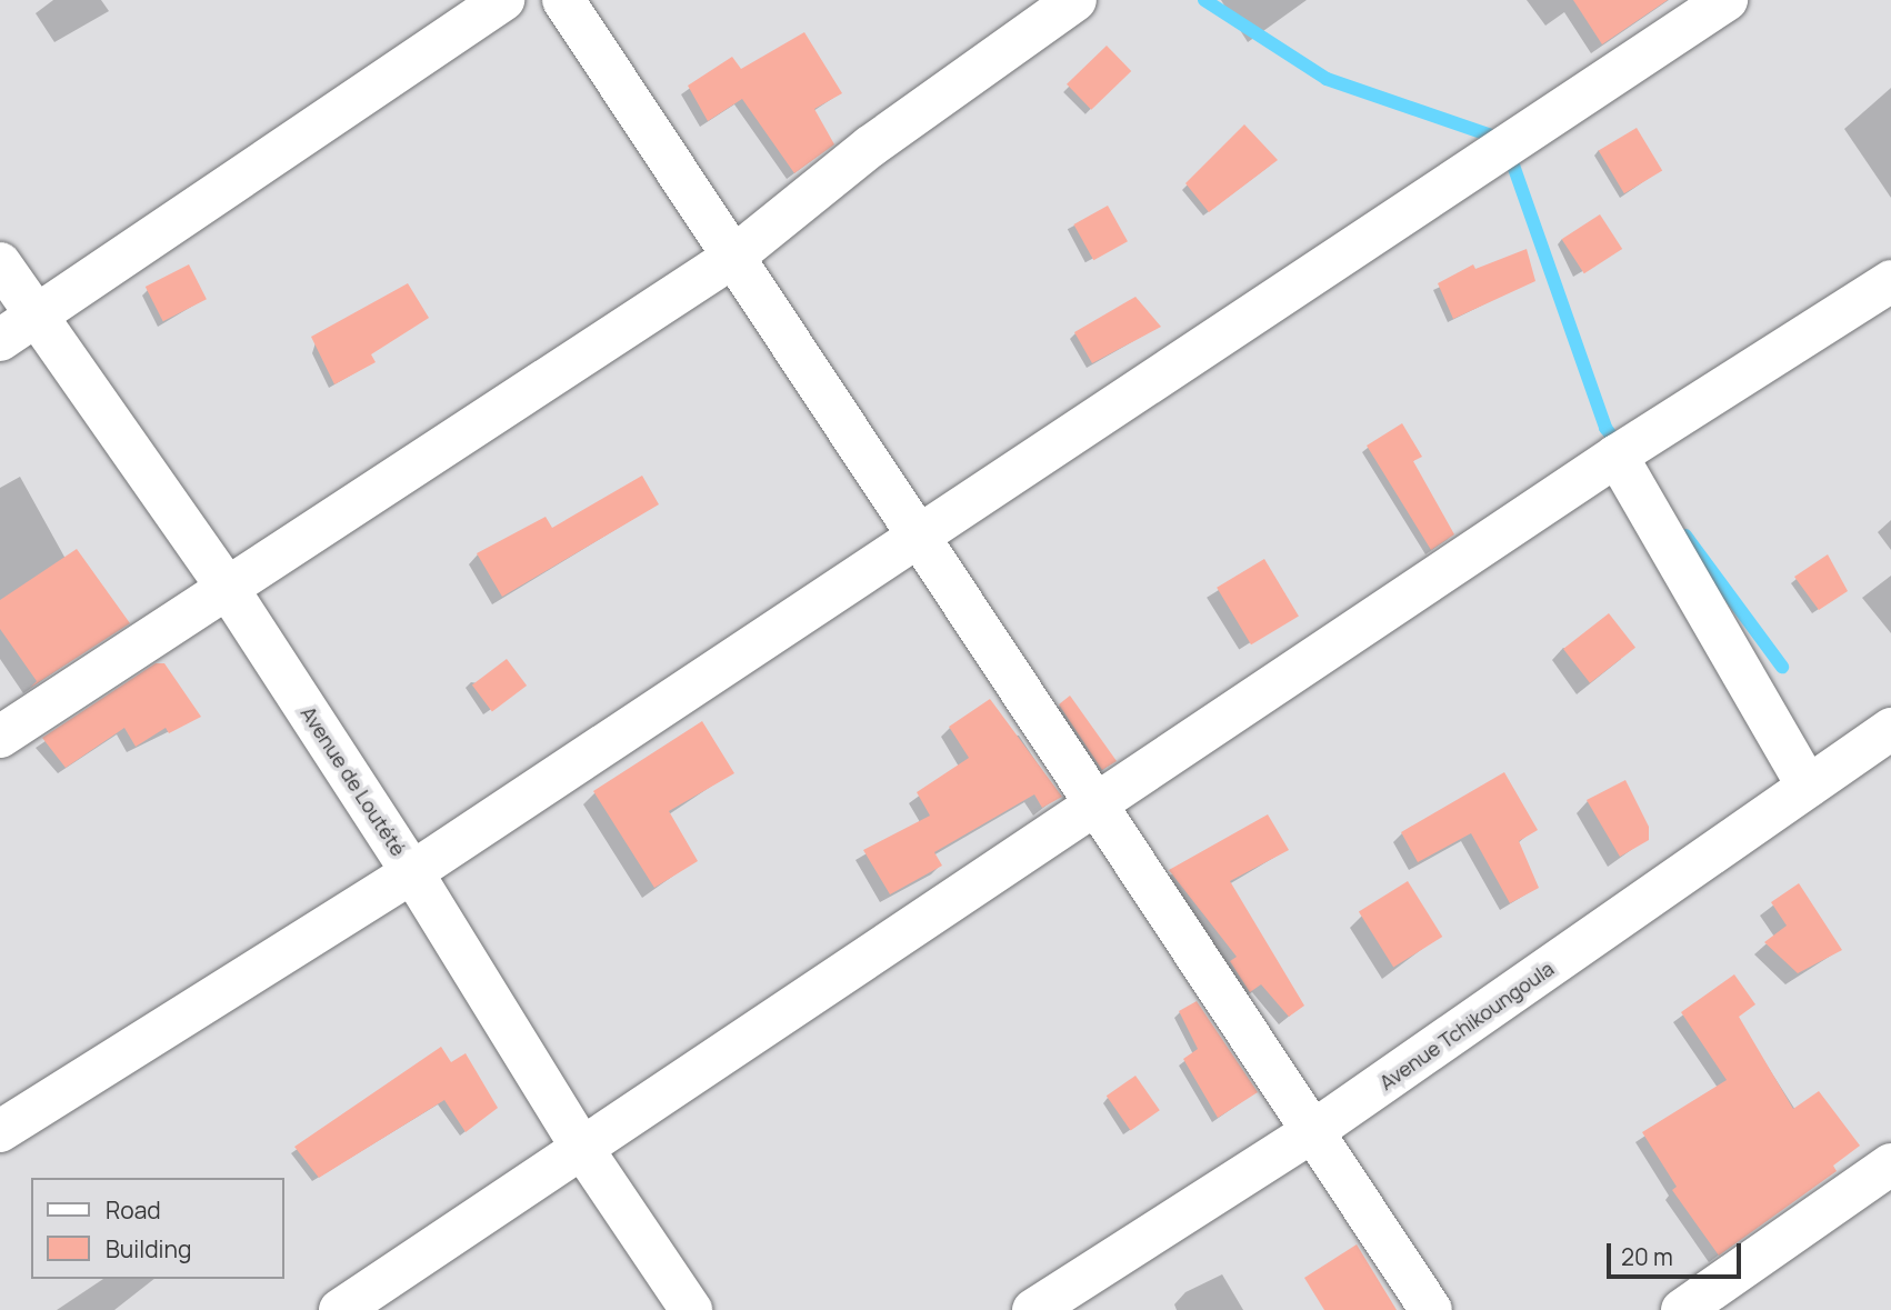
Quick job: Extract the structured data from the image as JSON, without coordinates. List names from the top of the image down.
{
  "streets": {
    "street": ["Avenue de Loutété", "Avenue Tchikoungoula"]
  },
  "legend": ["Road", "Building"],
  "scale_bar": "20 m"
}
